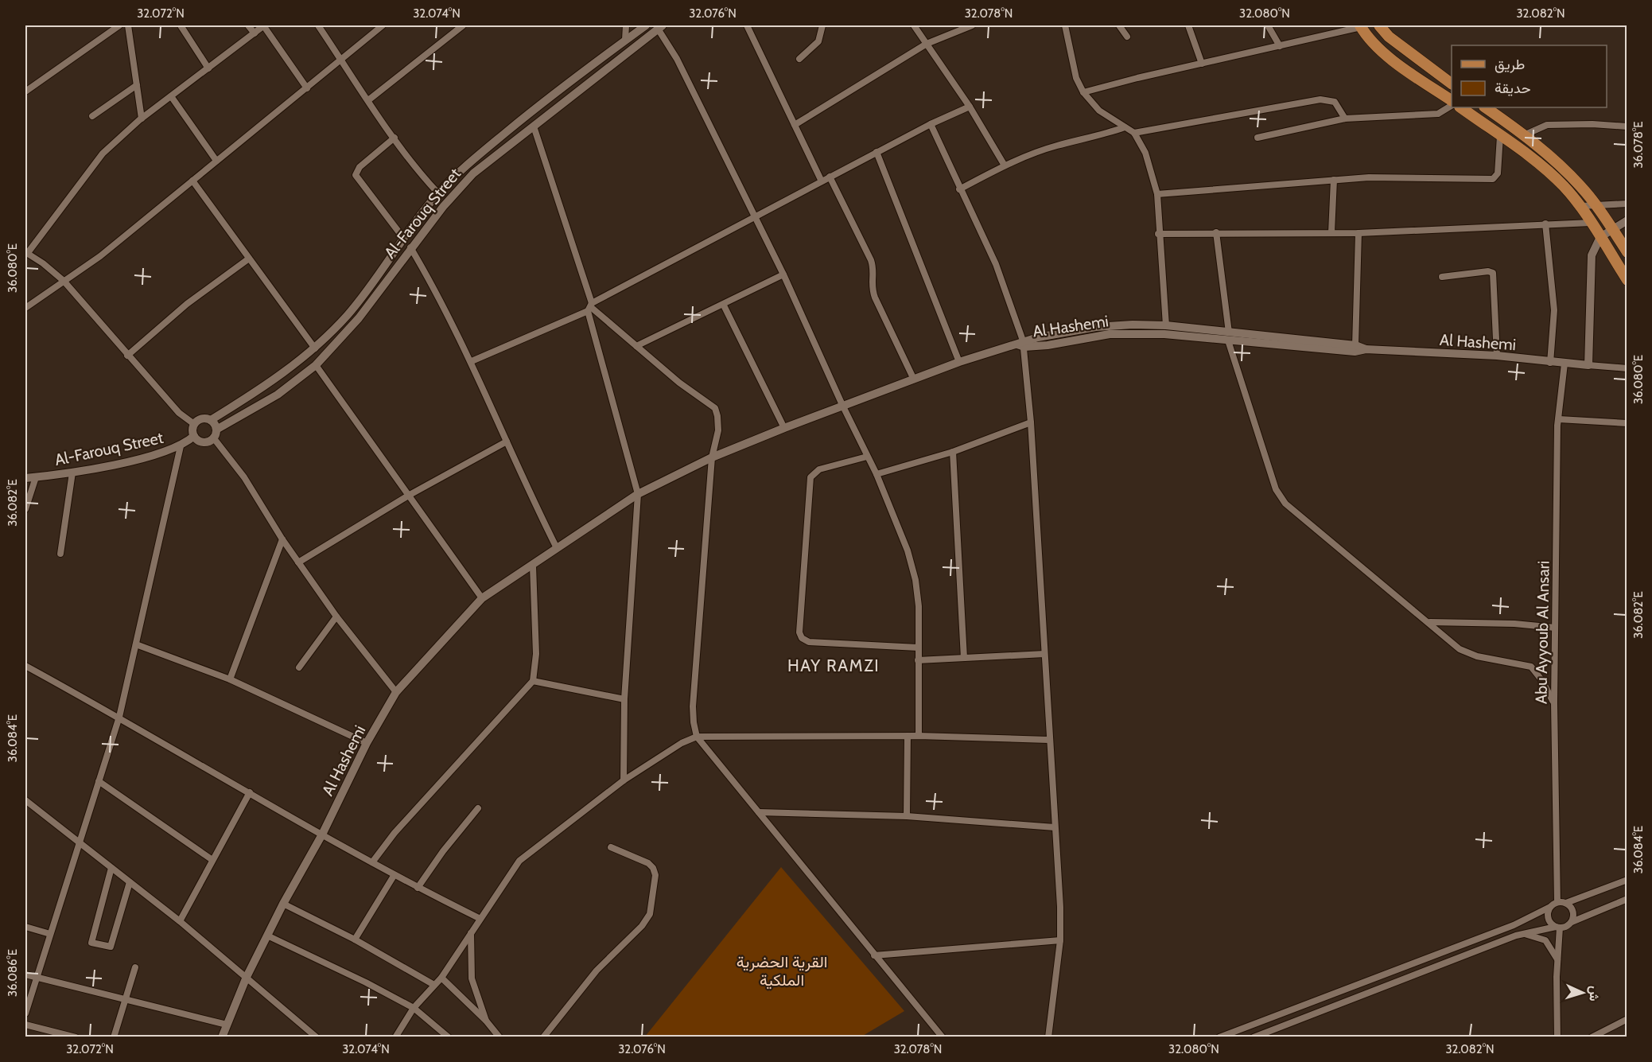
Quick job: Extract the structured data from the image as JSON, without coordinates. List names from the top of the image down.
{
  "streets": {
    "street": ["Al-Farouq Street", "Al Hashemi", "Abu Ayyoub Al Ansari"]
  },
  "crossings": [
    ["Al Hashemi", "Abu Ayyoub Al Ansari"]
  ],
  "districts": ["HAY RAMZI"],
  "parks": ["القرية الحضرية الملكية"],
  "legend": ["طريق", "حديقة"],
  "north": "right",
  "coordinates": [
    "32.072°N",
    "32.074°N",
    "32.076°N",
    "32.078°N",
    "32.080°N",
    "32.082°N",
    "36.078°E",
    "36.080°E",
    "36.082°E",
    "36.084°E",
    "36.086°E"
  ]
}
